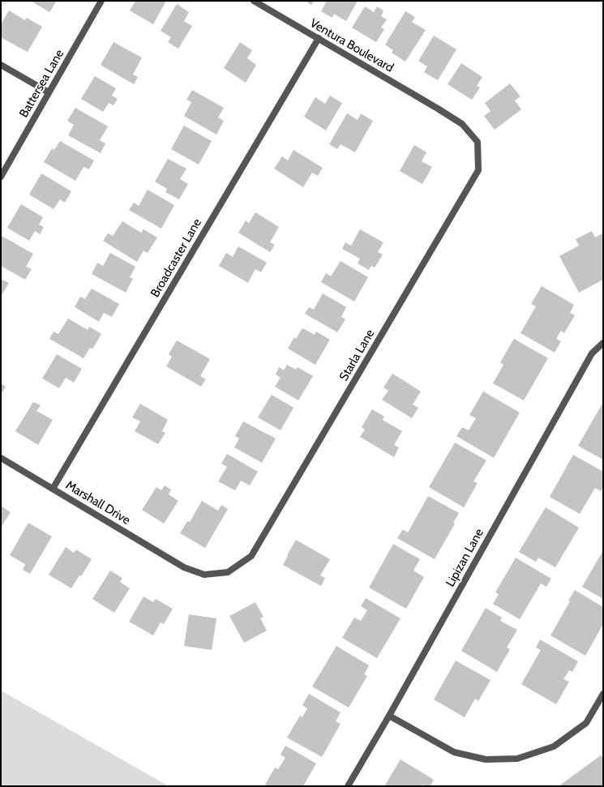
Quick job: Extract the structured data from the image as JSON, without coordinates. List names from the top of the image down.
{
  "streets": {
    "street": [
      "Ventura Boulevard",
      "Battersea Lane",
      "Broadcaster Lane",
      "Starla Lane",
      "Marshall Drive",
      "Lipizan Lane"
    ]
  },
  "crossings": [
    ["Ventura Boulevard", "Broadcaster Lane"],
    ["Ventura Boulevard", "Starla Lane"],
    ["Broadcaster Lane", "Marshall Drive"],
    ["Starla Lane", "Marshall Drive"]
  ]
}
